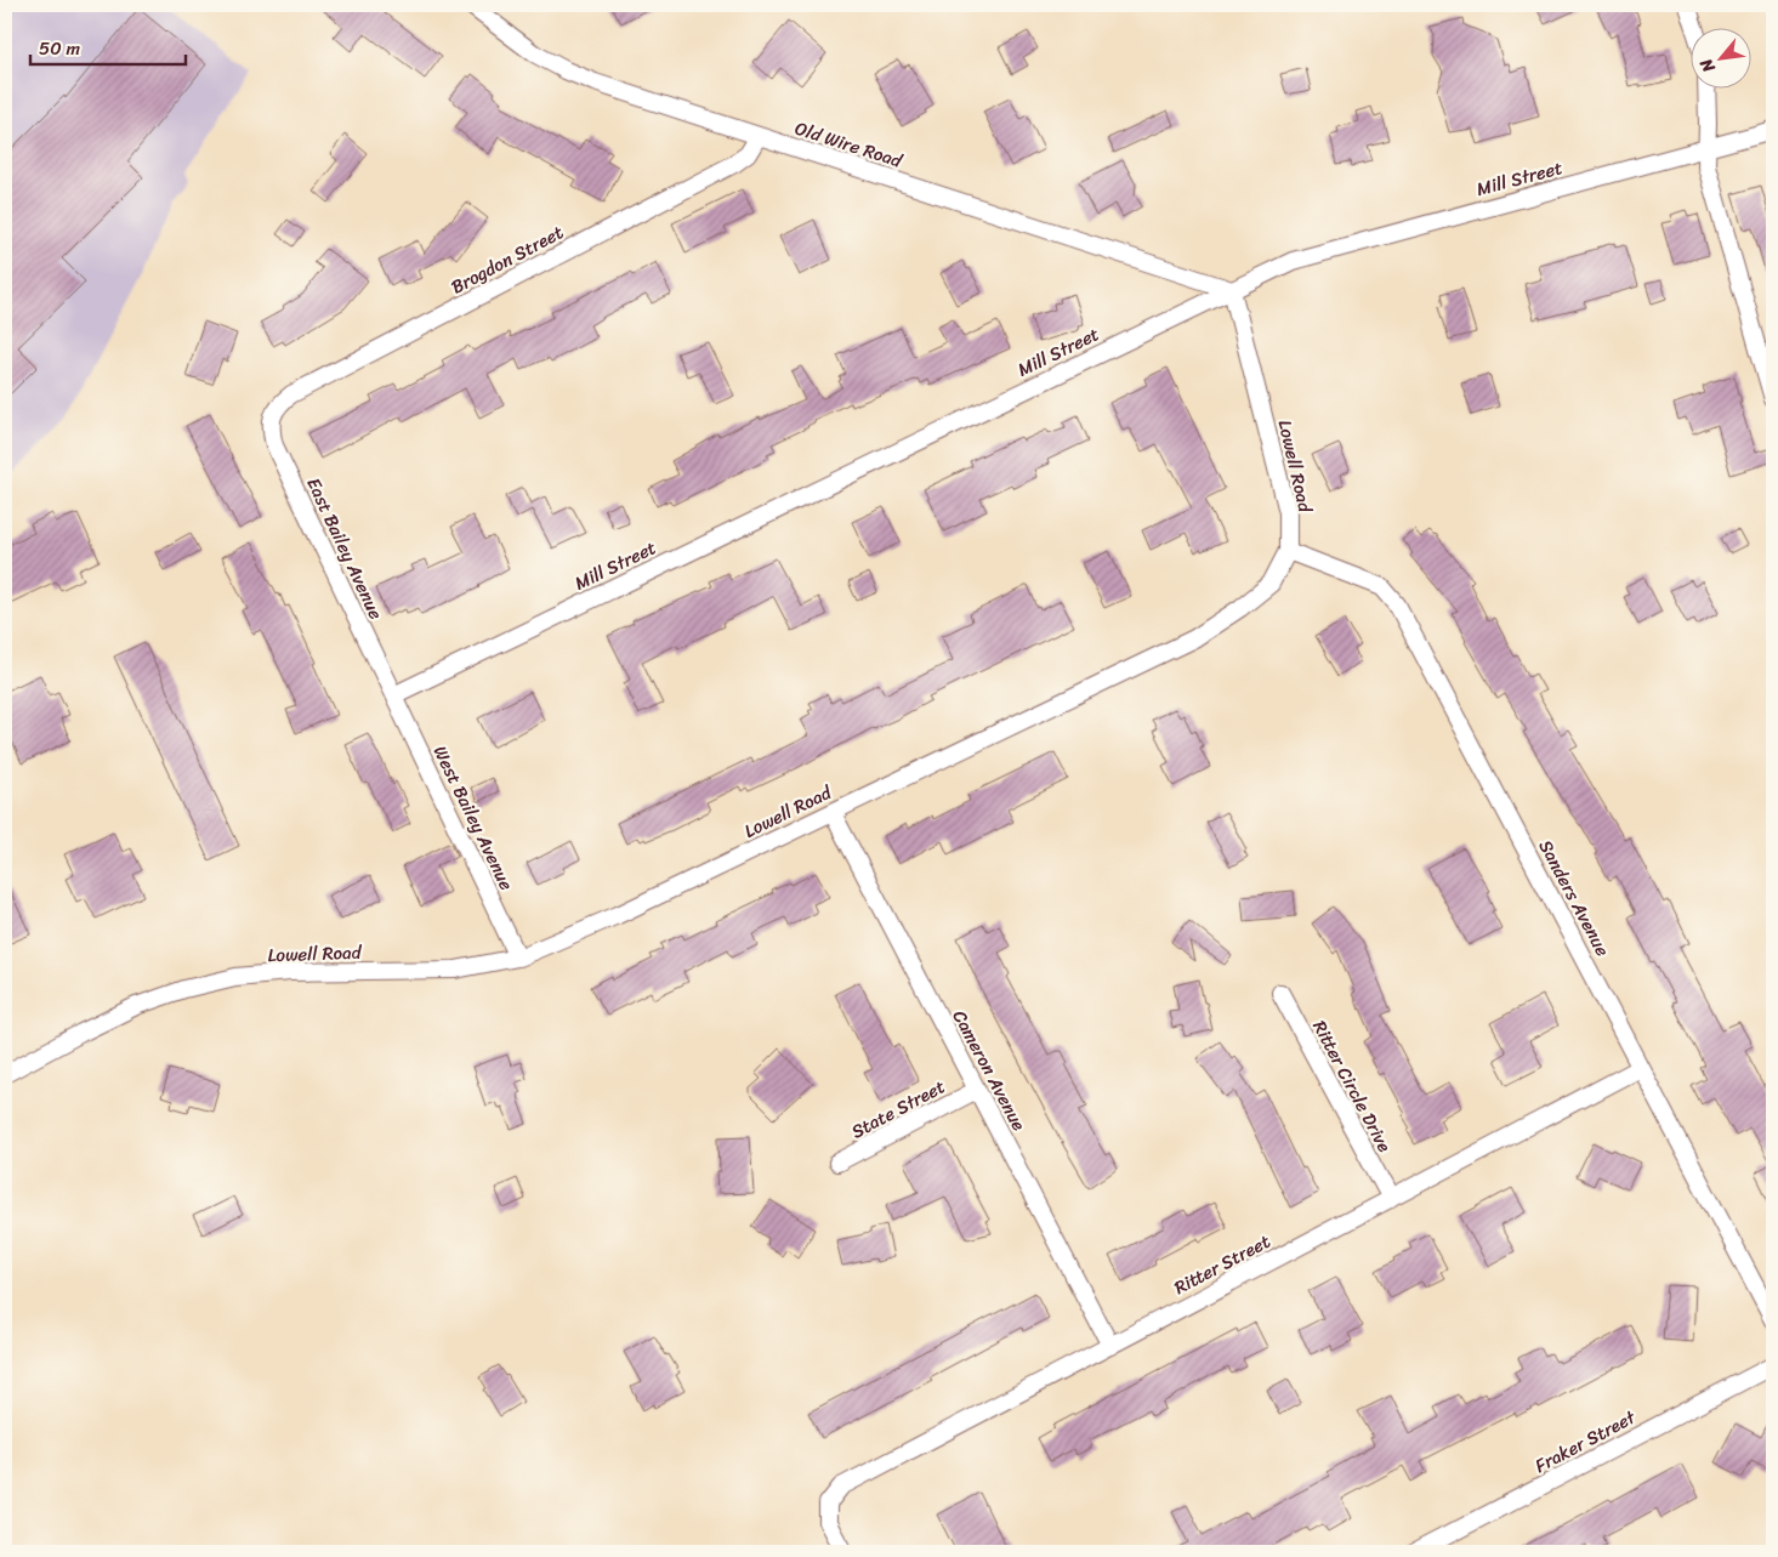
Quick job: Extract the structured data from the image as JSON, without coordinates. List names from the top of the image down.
{
  "streets": {
    "street": [
      "Old Wire Road",
      "Mill Street",
      "Brogdon Street",
      "Lowell Road",
      "East Bailey Avenue",
      "West Bailey Avenue",
      "Sanders Avenue",
      "Cameron Avenue",
      "Ritter Circle Drive",
      "State Street",
      "Ritter Street",
      "Fraker Street"
    ]
  },
  "crossings": [
    ["Old Wire Road", "Mill Street"],
    ["Old Wire Road", "Brogdon Street"],
    ["Old Wire Road", "Lowell Road"],
    ["Mill Street", "Lowell Road"],
    ["Mill Street", "East Bailey Avenue"],
    ["Mill Street", "West Bailey Avenue"],
    ["Brogdon Street", "East Bailey Avenue"],
    ["Lowell Road", "West Bailey Avenue"],
    ["Lowell Road", "Sanders Avenue"],
    ["Lowell Road", "Cameron Avenue"],
    ["East Bailey Avenue", "West Bailey Avenue"],
    ["Sanders Avenue", "Ritter Street"],
    ["Cameron Avenue", "State Street"],
    ["Cameron Avenue", "Ritter Street"],
    ["Ritter Circle Drive", "Ritter Street"]
  ],
  "scale_bar": "50 m",
  "north": "bottom left"
}
